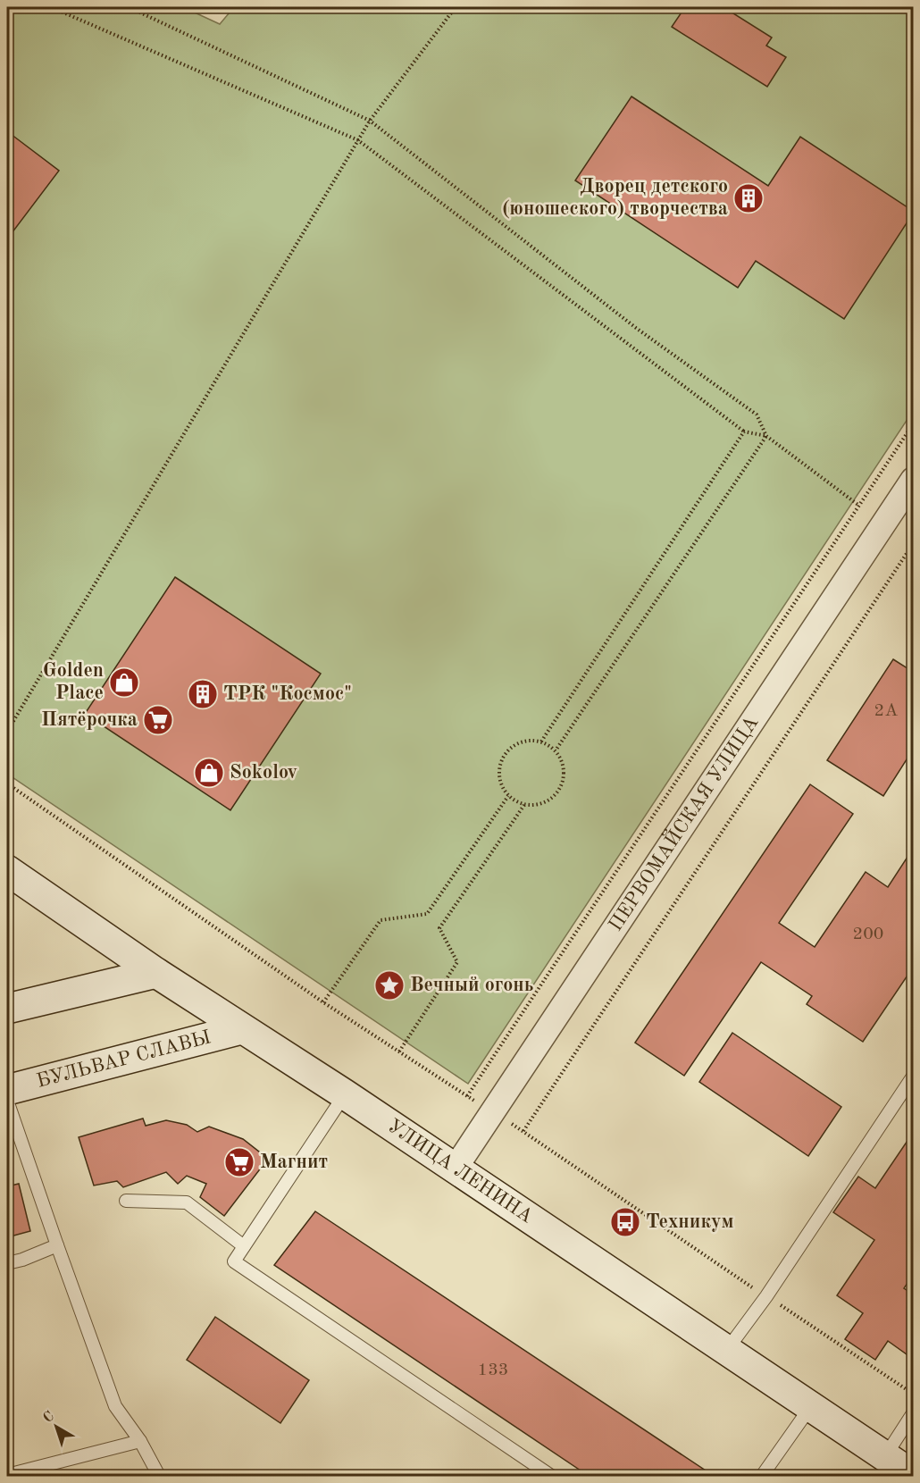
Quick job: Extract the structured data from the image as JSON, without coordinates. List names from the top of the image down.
{
  "streets": {
    "main road": ["БУЛЬВАР СЛАВЫ", "УЛИЦА ЛЕНИНА"],
    "street": ["ПЕРВОМАЙСКАЯ УЛИЦА"]
  },
  "crossings": [
    ["ПЕРВОМАЙСКАЯ УЛИЦА", "УЛИЦА ЛЕНИНА"],
    ["БУЛЬВАР СЛАВЫ", "УЛИЦА ЛЕНИНА"]
  ],
  "places": {
    "building": ["Дворец детского (юношеского) творчества", "ТРК \"Космос\""],
    "shop": ["Golden Place", "Sokolov"],
    "supermarket": ["Пятёрочка", "Магнит"],
    "place": ["Вечный огонь"],
    "bus stop": ["Техникум"]
  },
  "house_numbers": ["2А", "200", "133"],
  "north": "top left"
}
